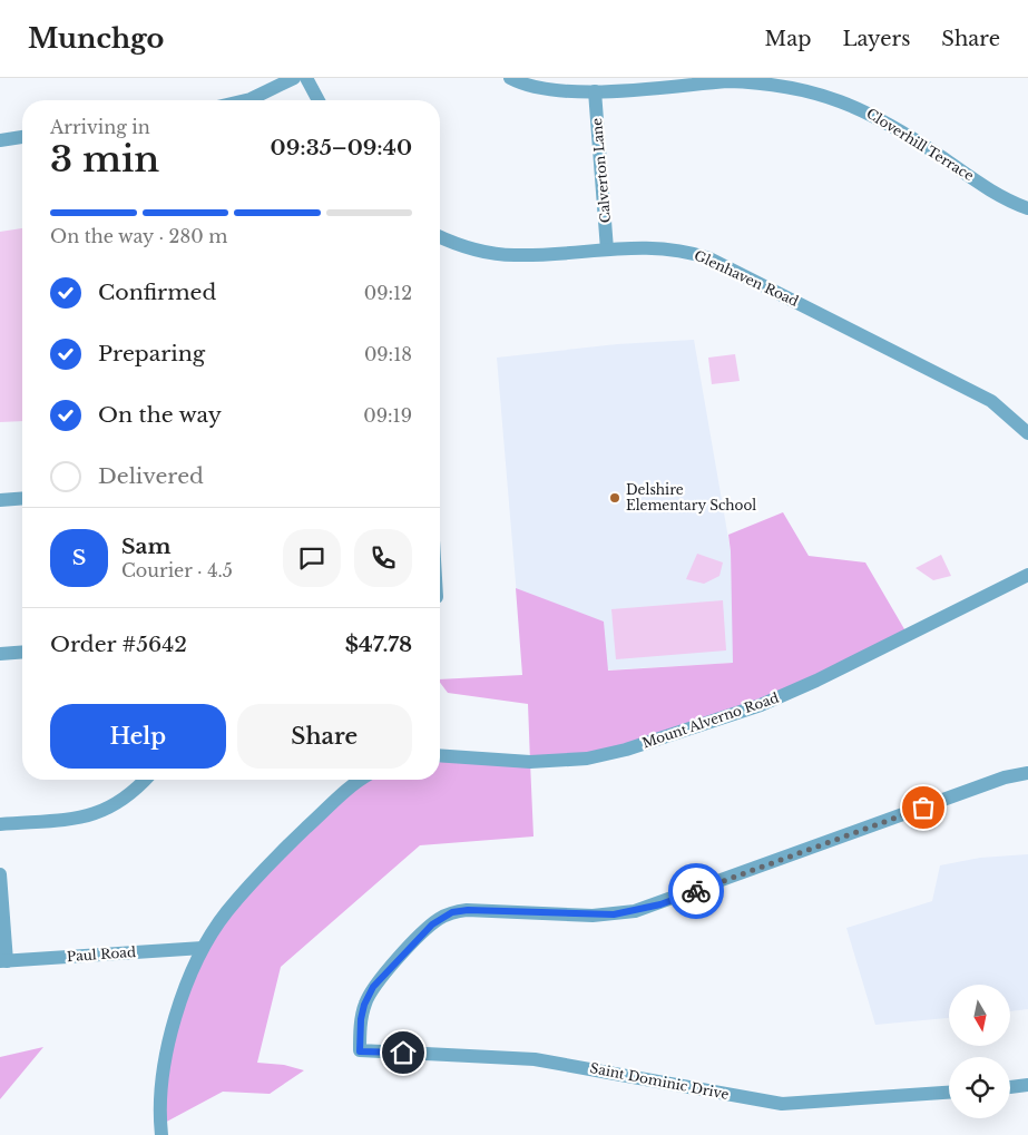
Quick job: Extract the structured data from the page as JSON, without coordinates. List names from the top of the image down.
{
  "streets": {
    "street": [
      "Cloverhill Terrace",
      "Calverton Lane",
      "Glenhaven Road",
      "Mount Alverno Road",
      "Paul Road",
      "Saint Dominic Drive"
    ]
  },
  "crossings": [
    ["Cloverhill Terrace", "Calverton Lane"],
    ["Calverton Lane", "Glenhaven Road"]
  ],
  "places": ["Delshire Elementary School"],
  "north": "bottom",
  "page": {
    "header": "Munchgo",
    "nav": ["Map", "Layers", "Share"],
    "heading": ["3 min", "Arriving in", "09:35–09:40"],
    "panel": [
      "Sam",
      "Courier · 4.5",
      "Order #5642",
      "$47.78"
    ],
    "bar": "On the way · 280 m",
    "list": [
      ["Confirmed", "09:12"],
      ["Preparing", "09:18"],
      ["On the way", "09:19"],
      "Delivered"
    ],
    "round": "S",
    "buttons": ["Help", "Share"]
  }
}
